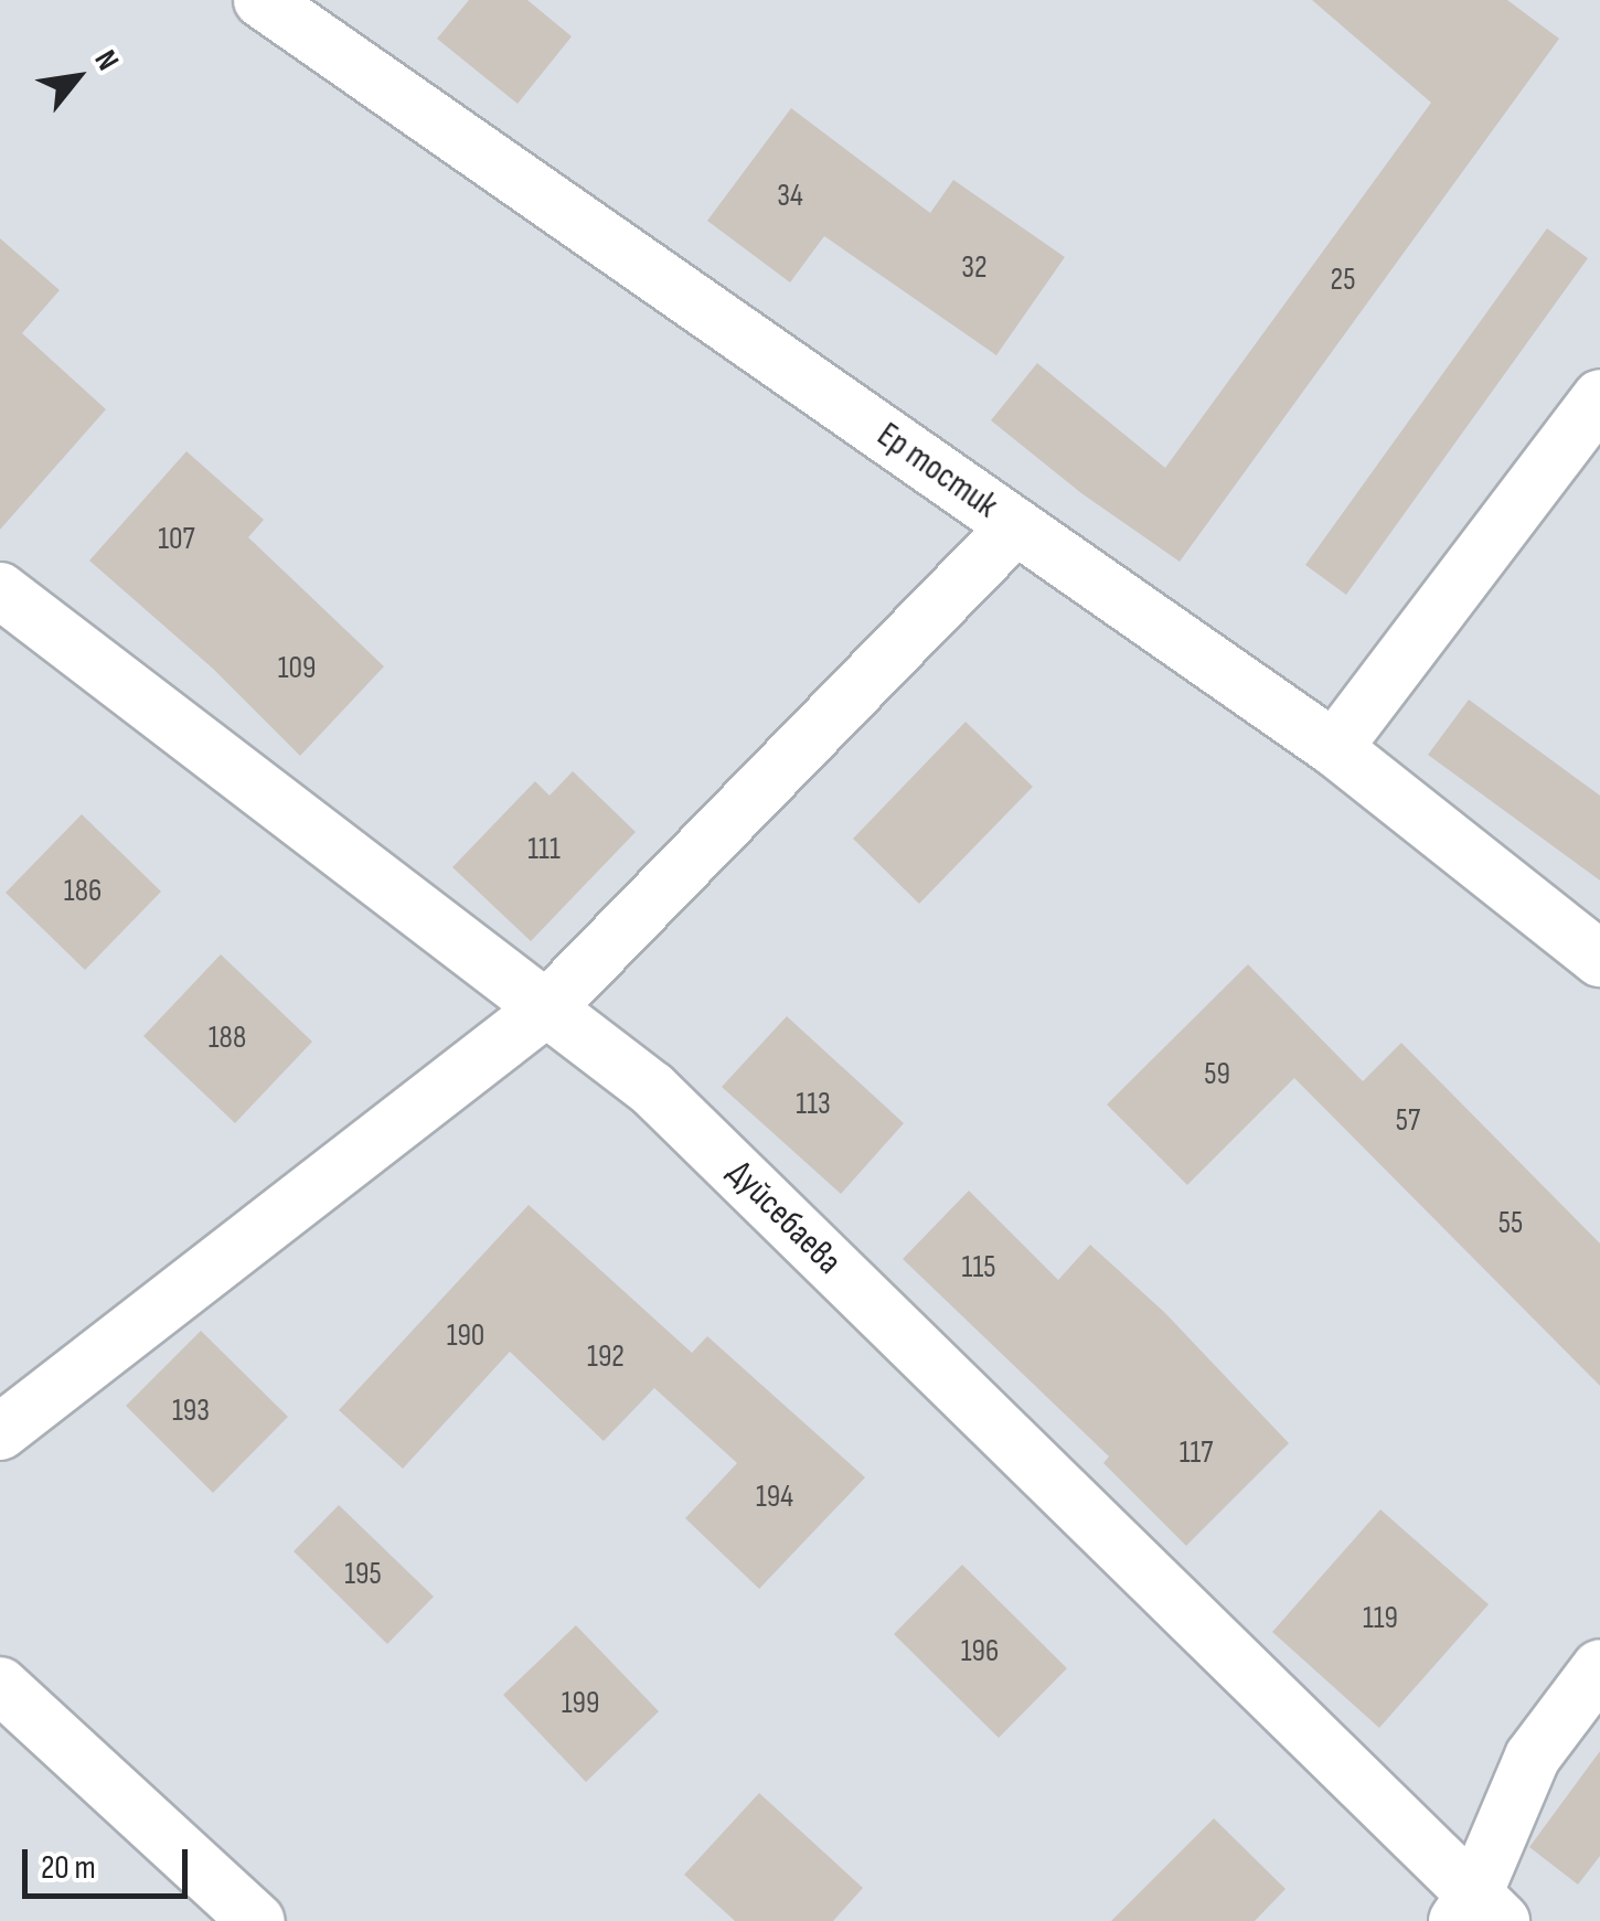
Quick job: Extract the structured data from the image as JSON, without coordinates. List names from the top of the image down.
{
  "streets": {
    "street": ["Ер тостик", "Дуйсебаева"]
  },
  "house_numbers": [
    "34",
    "32",
    "25",
    "107",
    "109",
    "111",
    "186",
    "188",
    "59",
    "113",
    "57",
    "55",
    "115",
    "190",
    "192",
    "193",
    "117",
    "194",
    "195",
    "119",
    "196",
    "199"
  ],
  "scale_bar": "20 m",
  "north": "top right"
}
